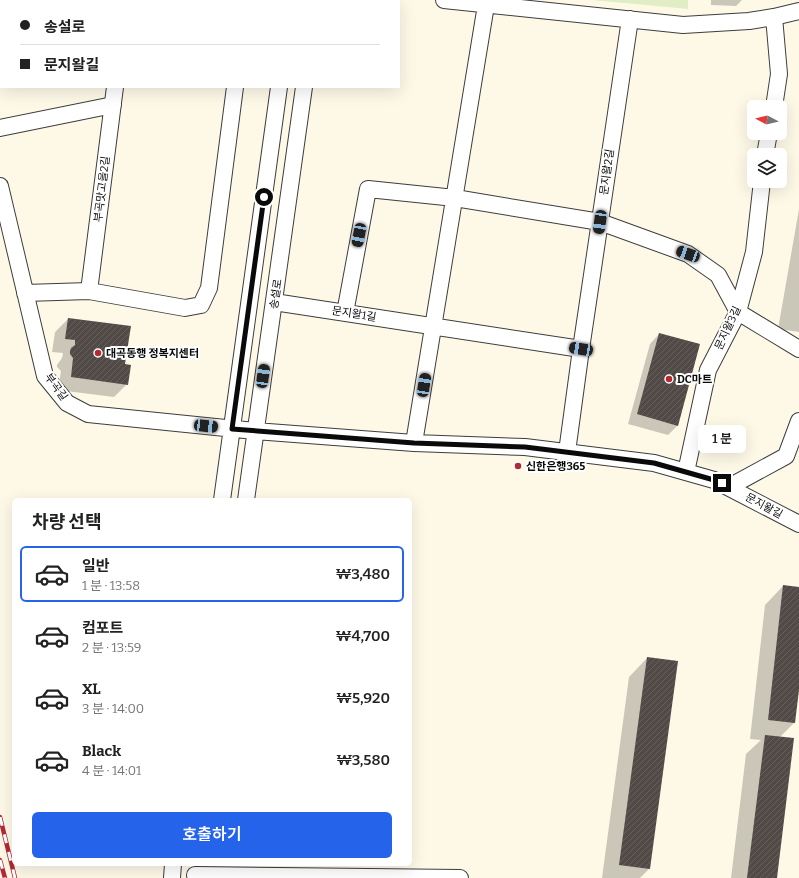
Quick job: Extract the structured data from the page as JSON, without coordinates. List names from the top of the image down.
{
  "streets": {
    "street": [
      "문지왈2길",
      "부곡맛고을2길",
      "송설로",
      "문지왈1길",
      "문지왈3길",
      "부곡길",
      "문지왈길"
    ]
  },
  "crossings": [
    ["문지왈2길", "문지왈길"],
    ["송설로", "문지왈1길"],
    ["송설로", "부곡길"],
    ["송설로", "문지왈길"],
    ["문지왈3길", "문지왈길"],
    ["부곡길", "문지왈길"]
  ],
  "places": ["대곡동행 정복지센터", "DC마트", "신한은행365"],
  "north": "left",
  "page": {
    "banner": ["송설로", "문지왈길"],
    "bubble": "1 분",
    "heading": "차량 선택",
    "list": [
      {
        "name": "일반",
        "note": "1 분 · 13:58",
        "value": "₩3,480"
      },
      {
        "name": "컴포트",
        "note": "2 분 · 13:59",
        "value": "₩4,700"
      },
      {
        "name": "XL",
        "note": "3 분 · 14:00",
        "value": "₩5,920"
      },
      {
        "name": "Black",
        "note": "4 분 · 14:01",
        "value": "₩3,580"
      }
    ],
    "buttons": "호출하기"
  }
}
